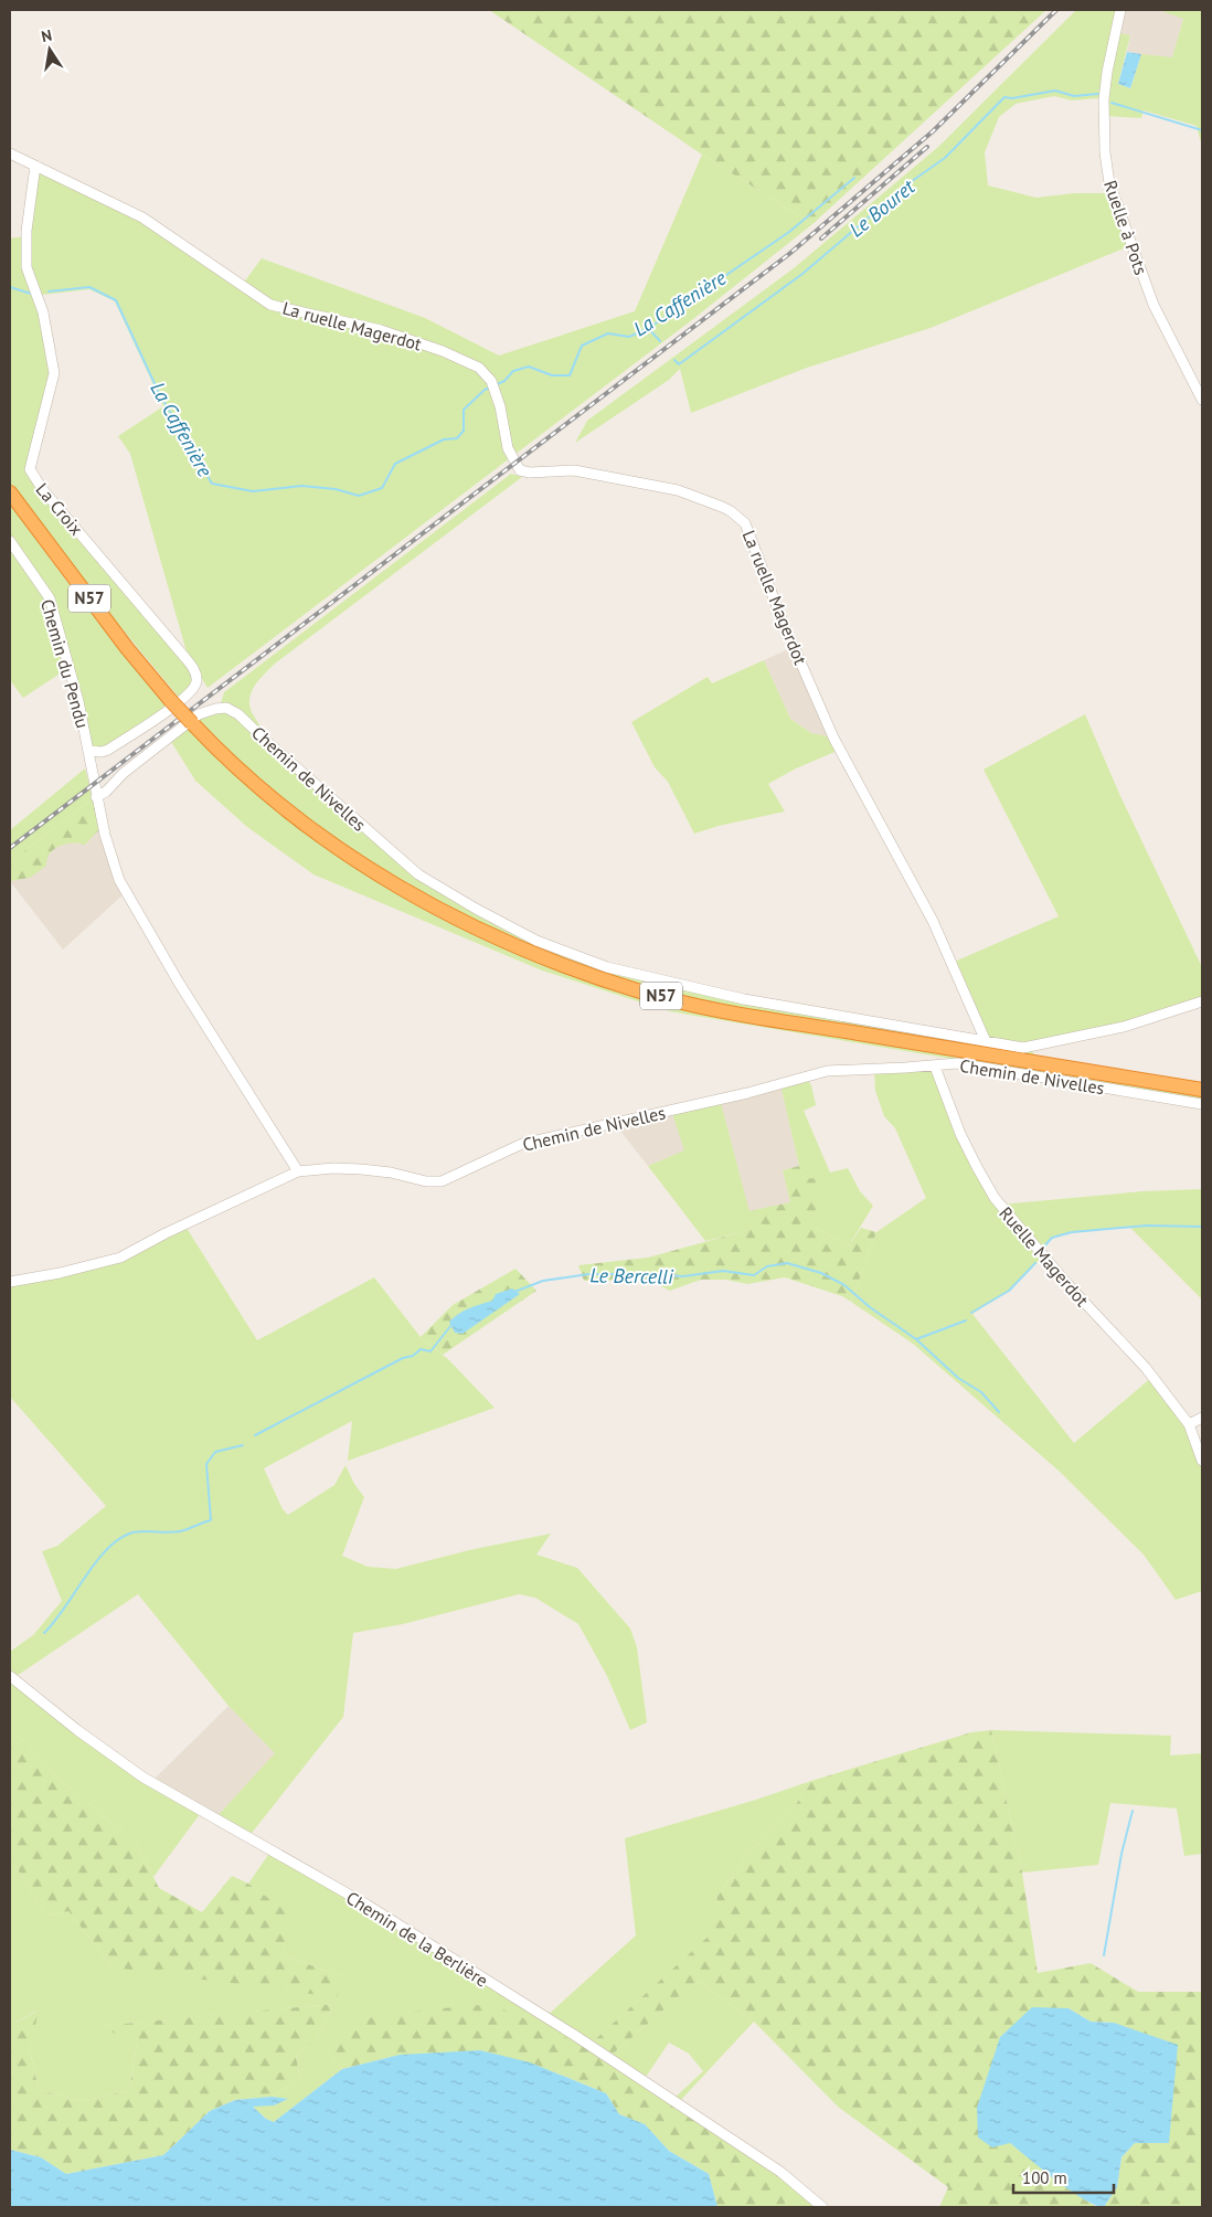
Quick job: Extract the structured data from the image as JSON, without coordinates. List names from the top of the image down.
{
  "streets": {
    "highway": ["N57"],
    "street": [
      "Ruelle à Pots",
      "La ruelle Magerdot",
      "La Croix",
      "Chemin du Pendu",
      "Chemin de Nivelles",
      "Ruelle Magerdot",
      "Chemin de la Berlière"
    ]
  },
  "crossings": [
    ["La ruelle Magerdot", "La Croix"],
    ["La ruelle Magerdot", "Chemin de Nivelles"],
    ["La Croix", "Chemin du Pendu"],
    ["Chemin du Pendu", "Chemin de Nivelles"],
    ["Chemin de Nivelles", "Ruelle Magerdot"]
  ],
  "water": ["Le Bouret", "La Caffenière", "Le Bercelli"],
  "scale_bar": "100 m",
  "north": "top"
}
